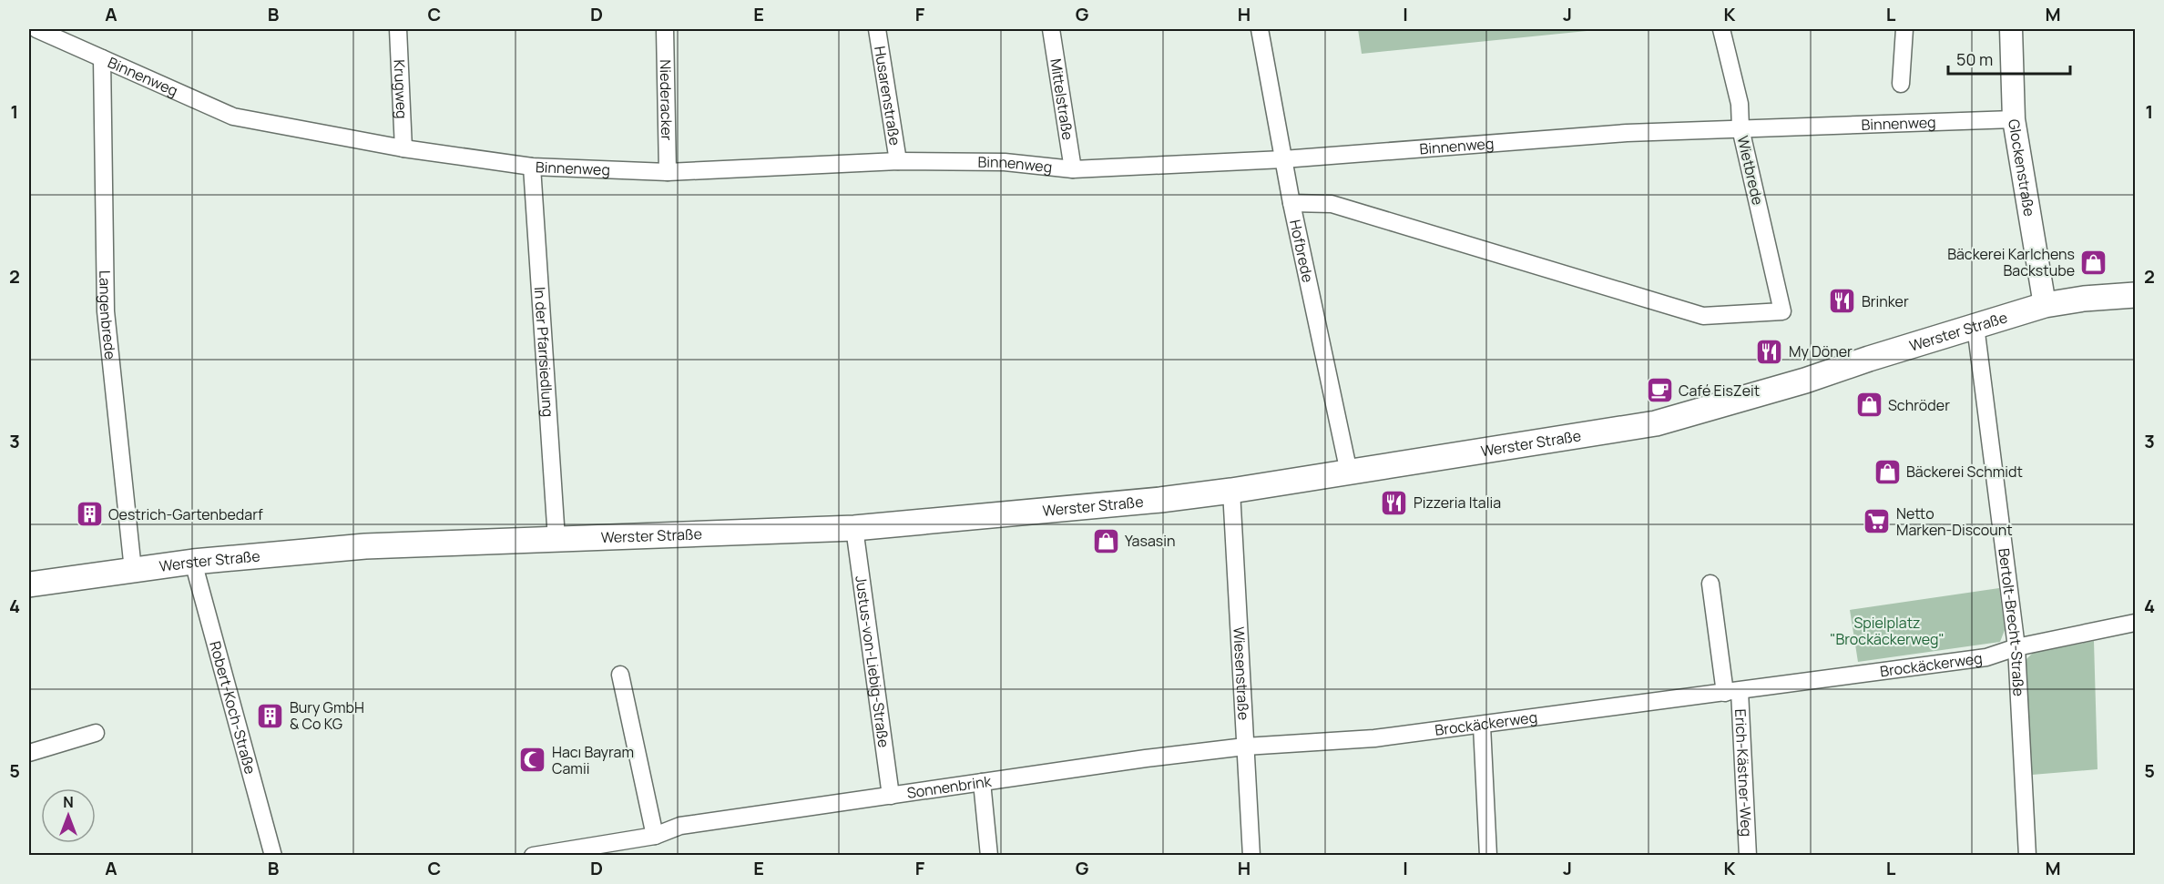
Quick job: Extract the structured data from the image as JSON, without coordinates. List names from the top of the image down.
{
  "streets": {
    "main road": ["Werster Straße"],
    "street": [
      "Binnenweg",
      "Krugweg",
      "Husarenstraße",
      "Mittelstraße",
      "Niederacker",
      "Glockenstraße",
      "Wietbrede",
      "Hofbrede",
      "Langenbrede",
      "In der Pfarrsiedlung",
      "Bertolt-Brecht-Straße",
      "Justus-von-Liebig-Straße",
      "Brockäckerweg",
      "Wiesenstraße",
      "Robert-Koch-Straße",
      "Erich-Kästner-Weg",
      "Sonnenbrink"
    ]
  },
  "crossings": [
    ["Binnenweg", "Krugweg"],
    ["Binnenweg", "Husarenstraße"],
    ["Binnenweg", "Mittelstraße"],
    ["Binnenweg", "Niederacker"],
    ["Binnenweg", "Glockenstraße"],
    ["Binnenweg", "Wietbrede"],
    ["Binnenweg", "Hofbrede"],
    ["Binnenweg", "Langenbrede"],
    ["Binnenweg", "In der Pfarrsiedlung"],
    ["Glockenstraße", "Werster Straße"],
    ["Wietbrede", "Hofbrede"],
    ["Hofbrede", "Werster Straße"],
    ["Langenbrede", "Werster Straße"],
    ["Werster Straße", "In der Pfarrsiedlung"],
    ["Werster Straße", "Bertolt-Brecht-Straße"],
    ["Werster Straße", "Justus-von-Liebig-Straße"],
    ["Werster Straße", "Wiesenstraße"],
    ["Werster Straße", "Robert-Koch-Straße"],
    ["Bertolt-Brecht-Straße", "Brockäckerweg"],
    ["Justus-von-Liebig-Straße", "Sonnenbrink"],
    ["Brockäckerweg", "Wiesenstraße"],
    ["Brockäckerweg", "Erich-Kästner-Weg"],
    ["Brockäckerweg", "Sonnenbrink"],
    ["Wiesenstraße", "Sonnenbrink"]
  ],
  "parks": ["Spielplatz \"Brockäckerweg\""],
  "places": {
    "shop": [
      "Bäckerei Karlchens Backstube",
      "Schröder",
      "Bäckerei Schmidt",
      "Yasasin"
    ],
    "restaurant": ["Brinker", "My Döner", "Pizzeria Italia"],
    "cafe": ["Café EisZeit"],
    "building": ["Oestrich-Gartenbedarf", "Bury GmbH & Co KG"],
    "supermarket": ["Netto Marken-Discount"],
    "mosque": ["Hacı Bayram Camii"]
  },
  "scale_bar": "50 m",
  "north": "top",
  "grid": {
    "columns": [
      "A",
      "B",
      "C",
      "D",
      "E",
      "F",
      "G",
      "H",
      "I",
      "J",
      "K",
      "L",
      "M"
    ],
    "rows": [
      "1",
      "2",
      "3",
      "4",
      "5"
    ]
  }
}
